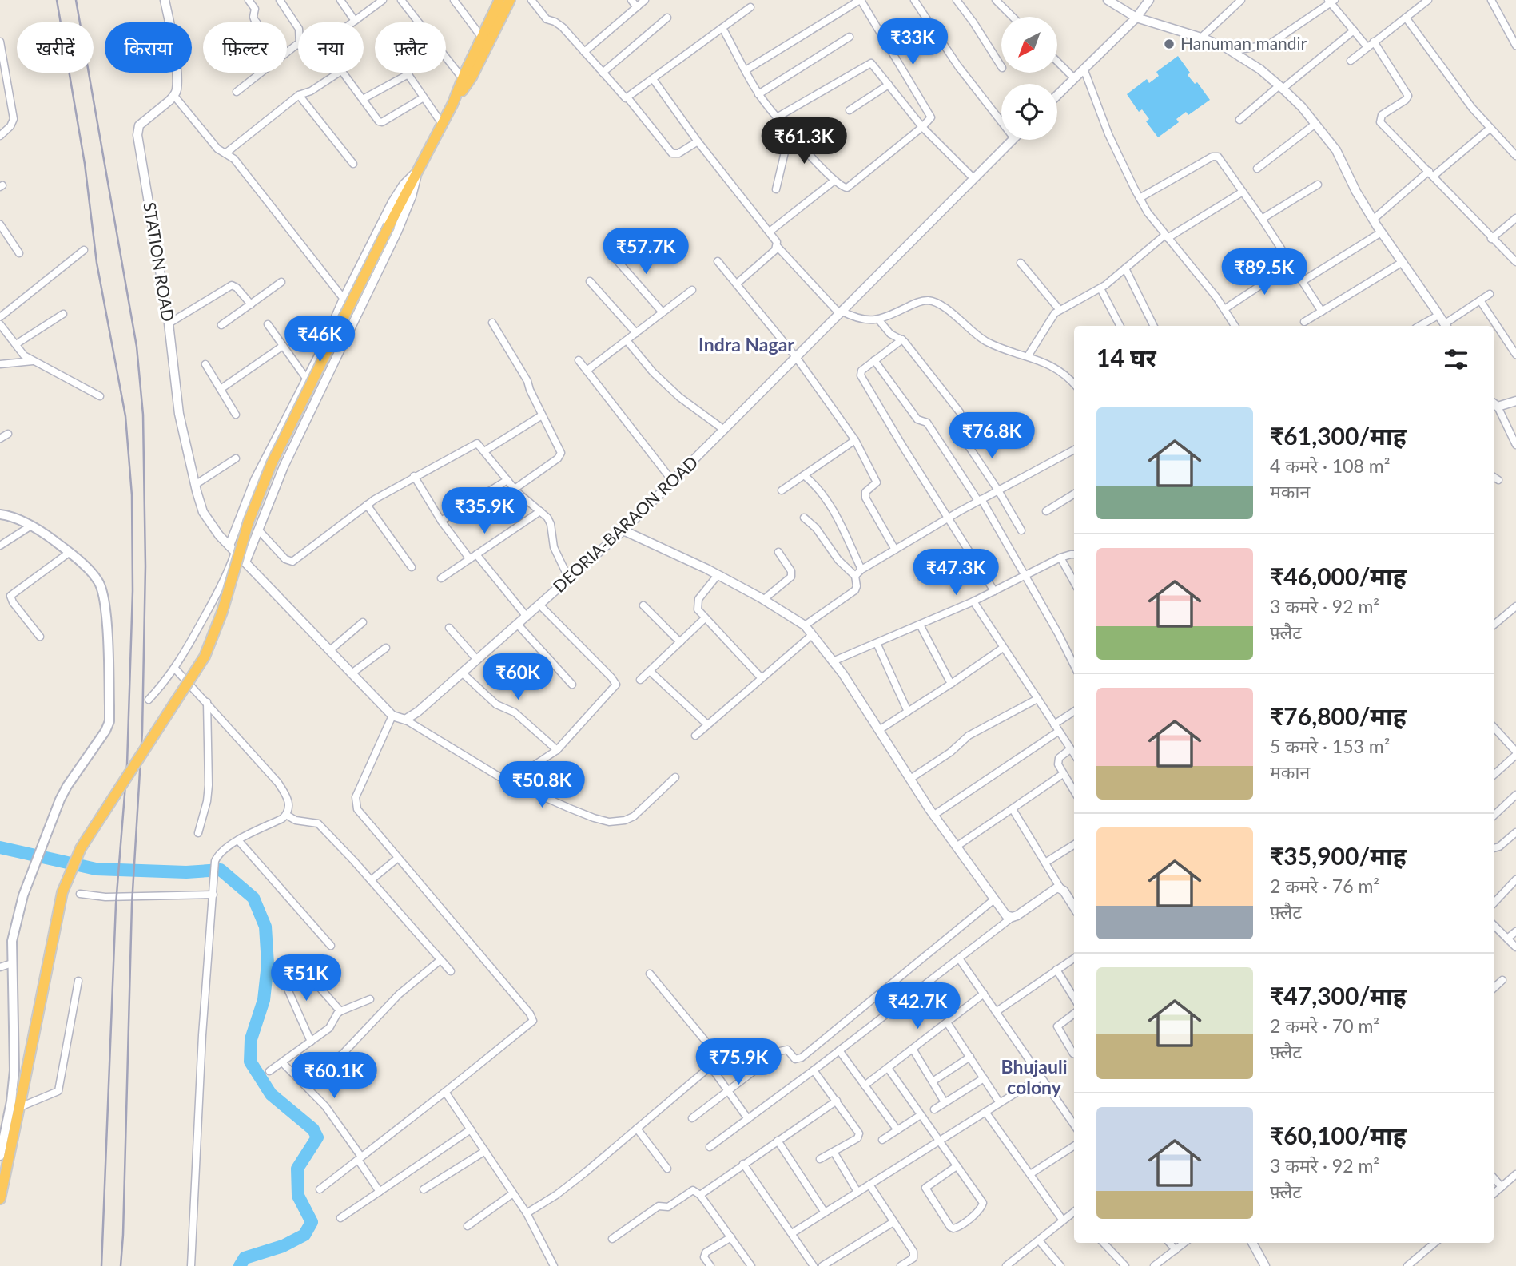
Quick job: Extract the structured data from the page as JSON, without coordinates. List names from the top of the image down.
{
  "streets": {
    "street": ["STATION ROAD", "DEORIA-BARAON ROAD"]
  },
  "districts": ["Indra Nagar", "Bhujauli colony"],
  "places": ["Hanuman mandir"],
  "north": "bottom left",
  "page": {
    "price": [
      "₹33K",
      "₹61.3K",
      "₹57.7K",
      "₹89.5K",
      "₹46K",
      "₹76.8K",
      "₹35.9K",
      "₹47.3K",
      "₹60K",
      "₹50.8K",
      "₹51K",
      "₹42.7K",
      "₹75.9K",
      "₹60.1K"
    ],
    "chip": [
      "खरीदें",
      "किराया",
      "फ़िल्टर",
      "नया",
      "फ़्लैट"
    ],
    "heading": "14 घर",
    "list": [
      {
        "name": "₹61,300/माह",
        "note": "4 कमरे · 108 m² · मकान"
      },
      {
        "name": "₹46,000/माह",
        "note": "3 कमरे · 92 m² · फ़्लैट"
      },
      {
        "name": "₹76,800/माह",
        "note": "5 कमरे · 153 m² · मकान"
      },
      {
        "name": "₹35,900/माह",
        "note": "2 कमरे · 76 m² · फ़्लैट"
      },
      {
        "name": "₹47,300/माह",
        "note": "2 कमरे · 70 m² · फ़्लैट"
      },
      {
        "name": "₹60,100/माह",
        "note": "3 कमरे · 92 m² · फ़्लैट"
      }
    ]
  }
}
